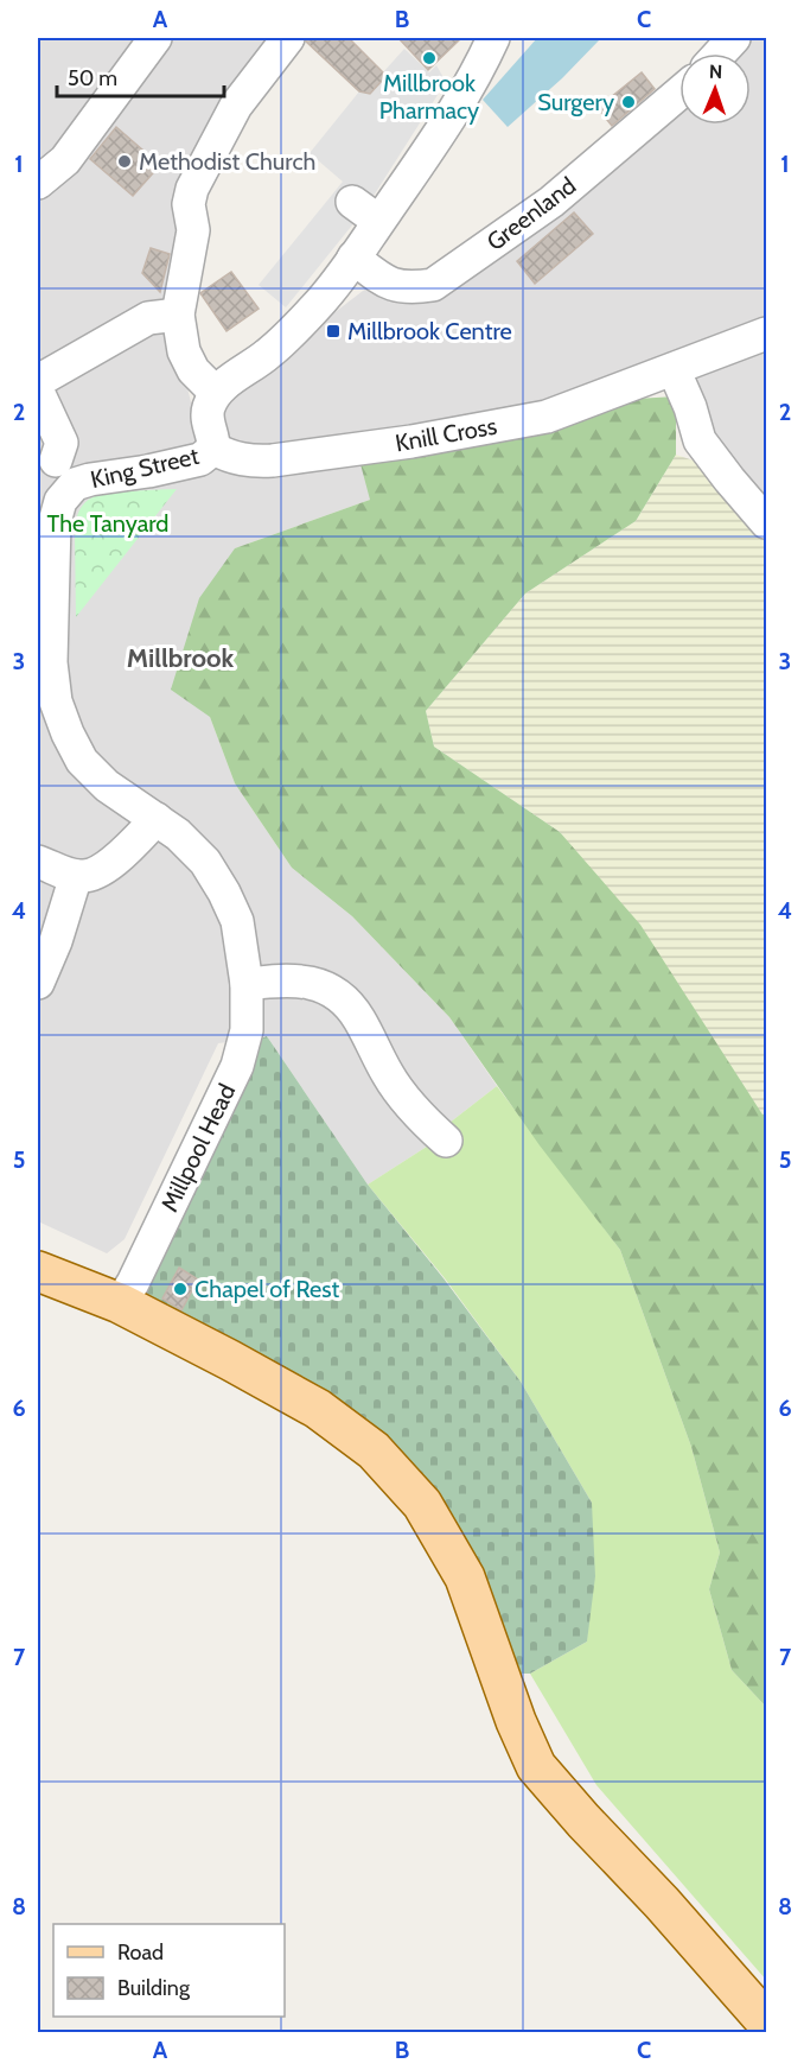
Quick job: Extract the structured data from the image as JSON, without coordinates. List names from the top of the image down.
{
  "streets": {
    "street": [
      "Greenland",
      "Knill Cross",
      "King Street",
      "Millpool Head"
    ]
  },
  "crossings": [
    ["Knill Cross", "King Street"],
    ["King Street", "Millpool Head"]
  ],
  "districts": ["Millbrook"],
  "parks": ["The Tanyard"],
  "places": {
    "other": [
      "Millbrook Pharmacy",
      "Surgery",
      "Methodist Church",
      "Chapel of Rest"
    ],
    "transit": ["Millbrook Centre"]
  },
  "legend": ["Road", "Building"],
  "scale_bar": "50 m",
  "north": "top",
  "grid": {
    "columns": ["A", "B", "C"],
    "rows": [
      "1",
      "2",
      "3",
      "4",
      "5",
      "6",
      "7",
      "8"
    ]
  }
}
